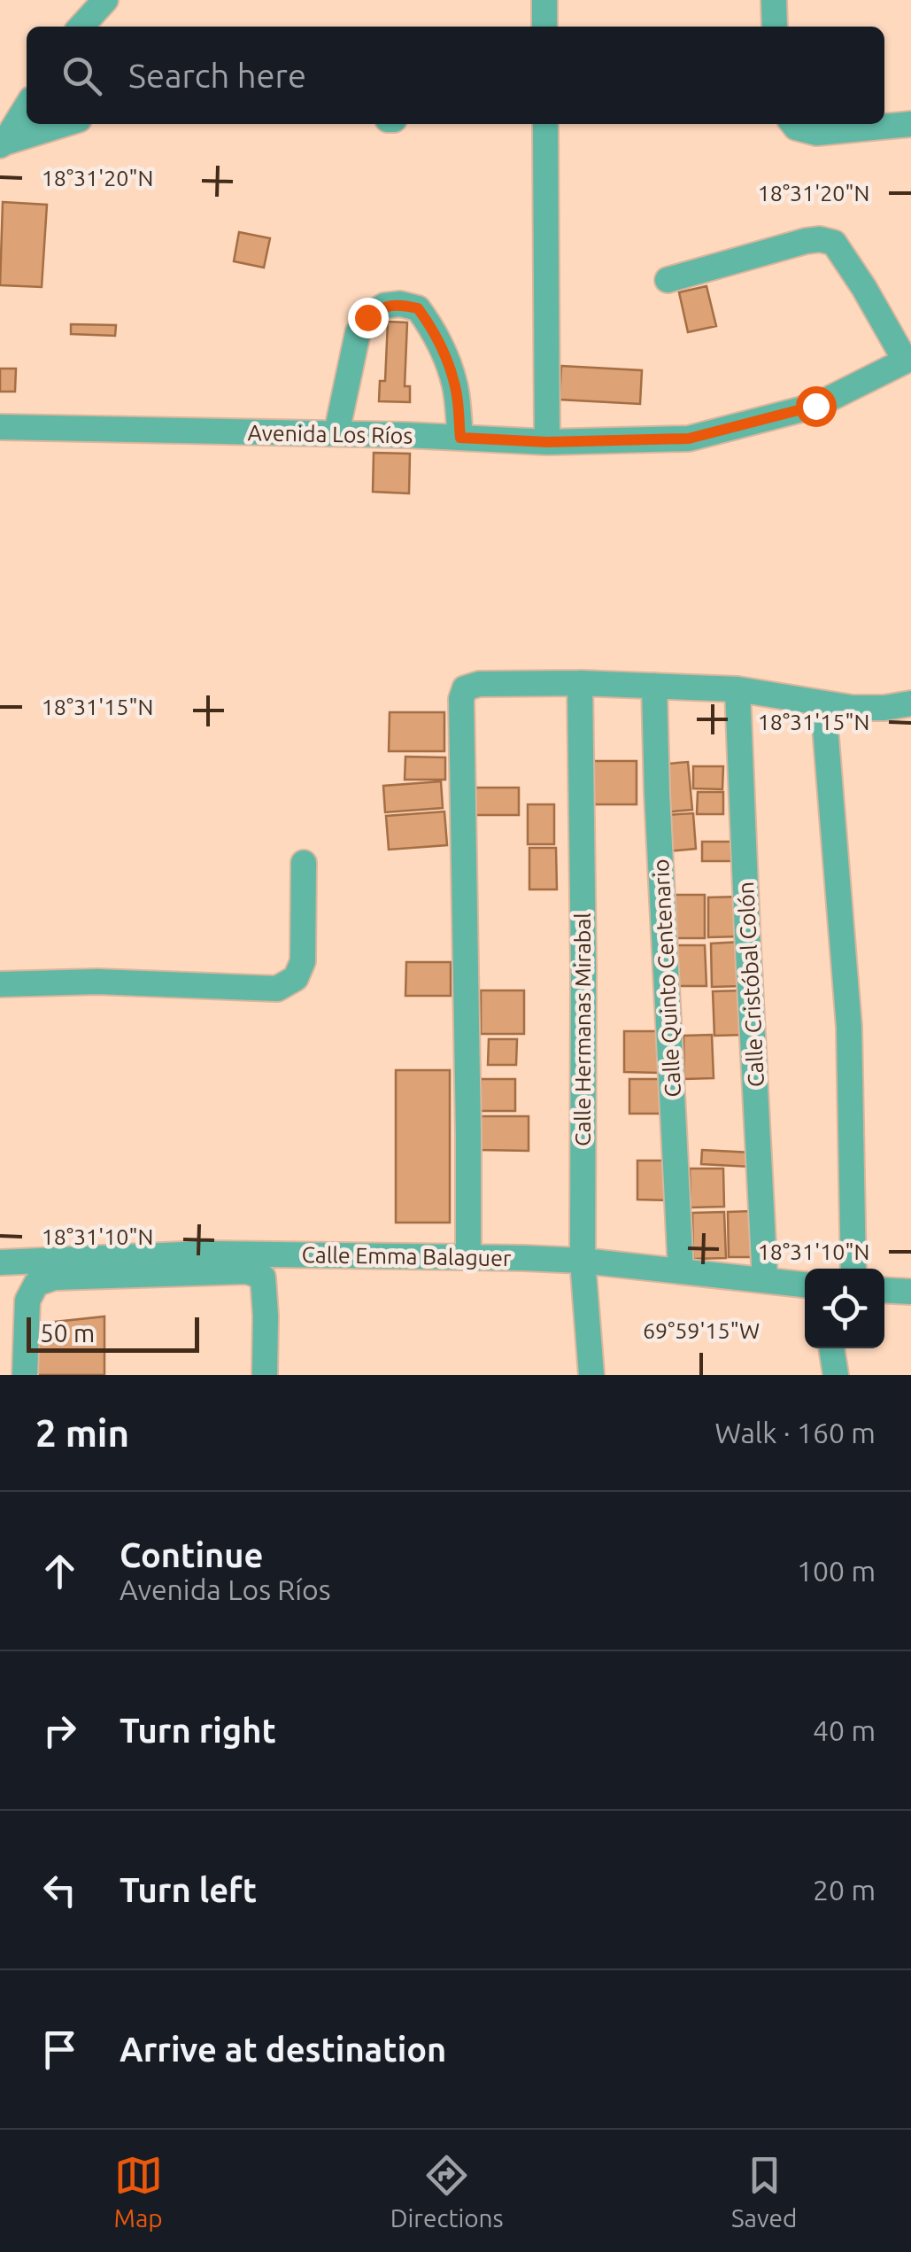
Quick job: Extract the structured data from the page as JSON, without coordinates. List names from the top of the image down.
{
  "streets": {
    "street": [
      "Avenida Los Ríos",
      "Calle Quinto Centenario",
      "Calle Cristóbal Colón",
      "Calle Hermanas Mirabal",
      "Calle Emma Balaguer"
    ]
  },
  "crossings": [
    ["Calle Quinto Centenario", "Calle Emma Balaguer"],
    ["Calle Cristóbal Colón", "Calle Emma Balaguer"],
    ["Calle Hermanas Mirabal", "Calle Emma Balaguer"]
  ],
  "scale_bar": "50 m",
  "page": {
    "search": "Search here",
    "scale": "50 m",
    "heading": ["2 min", "Walk · 160 m"],
    "list": [
      ["Continue", "Avenida Los Ríos", "100 m"],
      ["Turn right", "40 m"],
      ["Turn left", "20 m"],
      "Arrive at destination"
    ],
    "nav": ["Map", "Directions", "Saved"]
  },
  "coordinates": [
    "18°31'20\"N",
    "18°31'15\"N",
    "18°31'10\"N",
    "69°59'15\"W"
  ]
}
